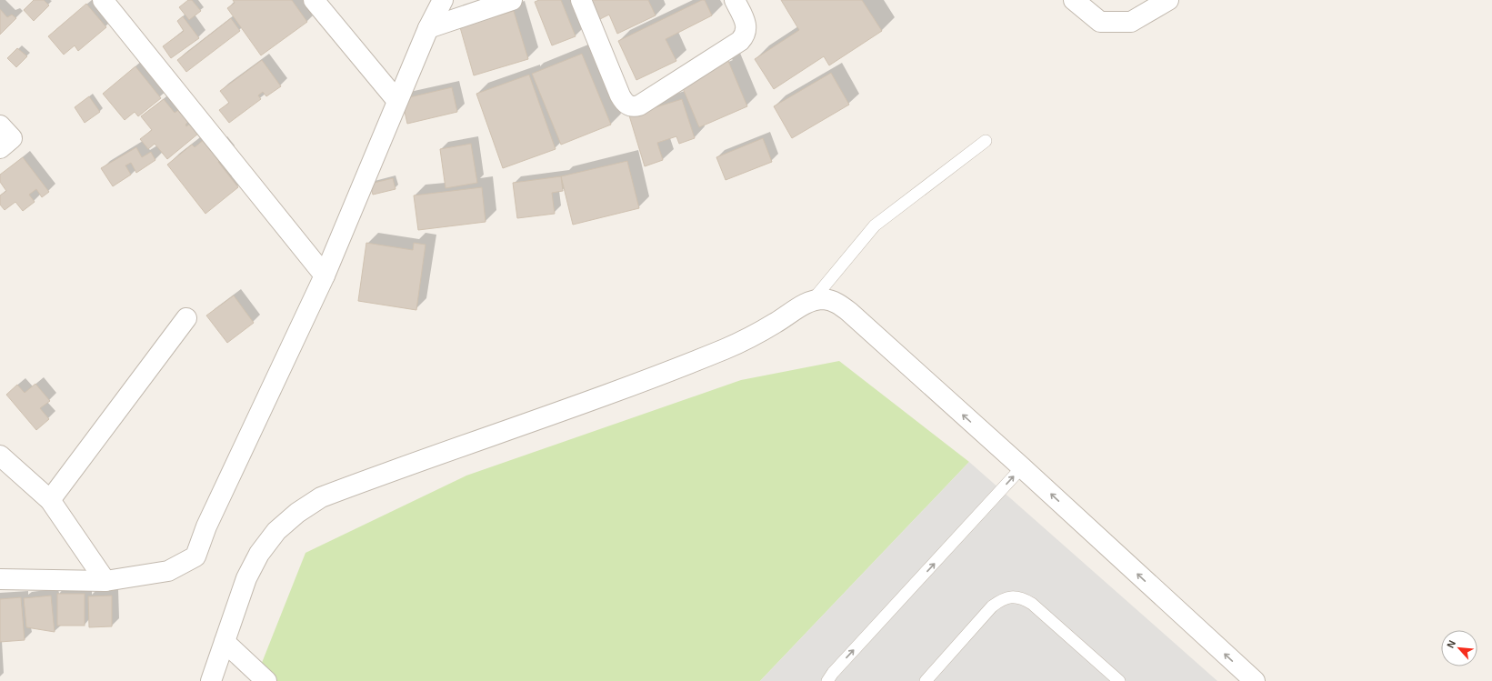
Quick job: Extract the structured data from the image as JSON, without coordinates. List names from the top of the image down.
{
  "north": "top left"
}
